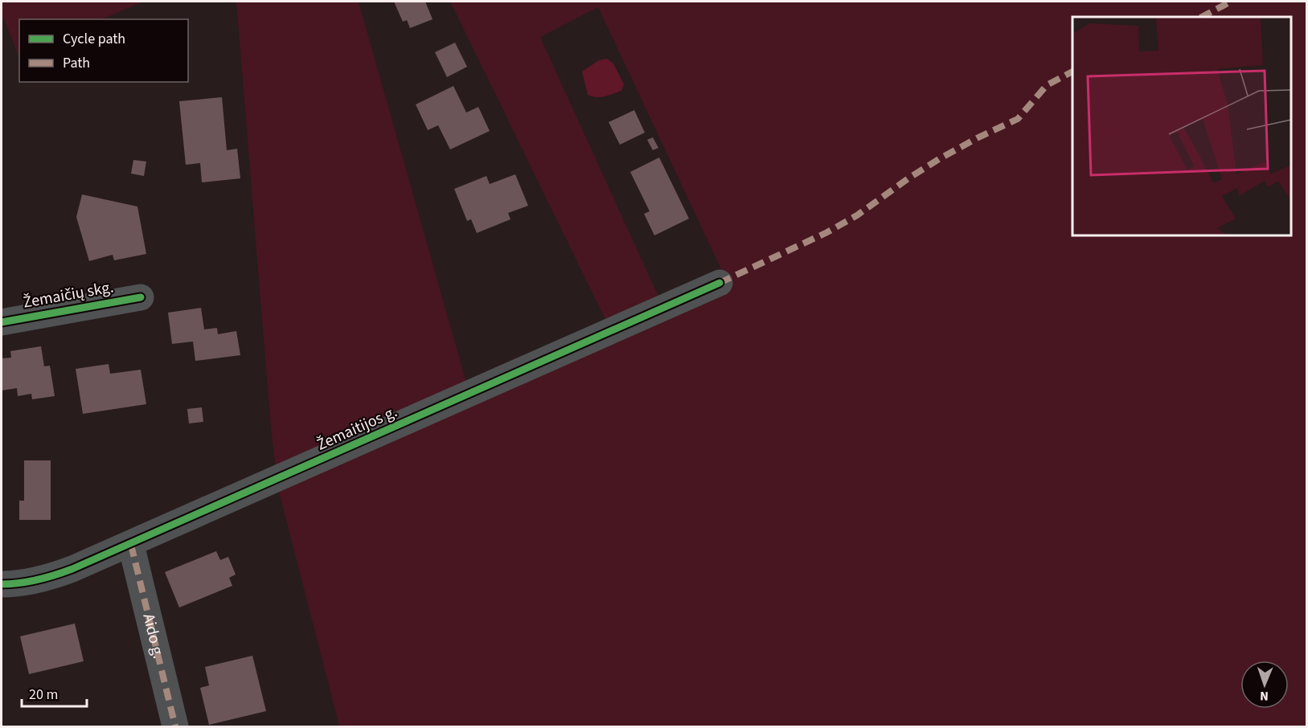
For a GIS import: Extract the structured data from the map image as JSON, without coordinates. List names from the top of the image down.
{
  "streets": {
    "street": ["Žemaičių skg.", "Žemaitijos g.", "Aido g."]
  },
  "crossings": [
    ["Žemaitijos g.", "Aido g."]
  ],
  "legend": ["Cycle path", "Path"],
  "scale_bar": "20 m",
  "north": "bottom"
}
